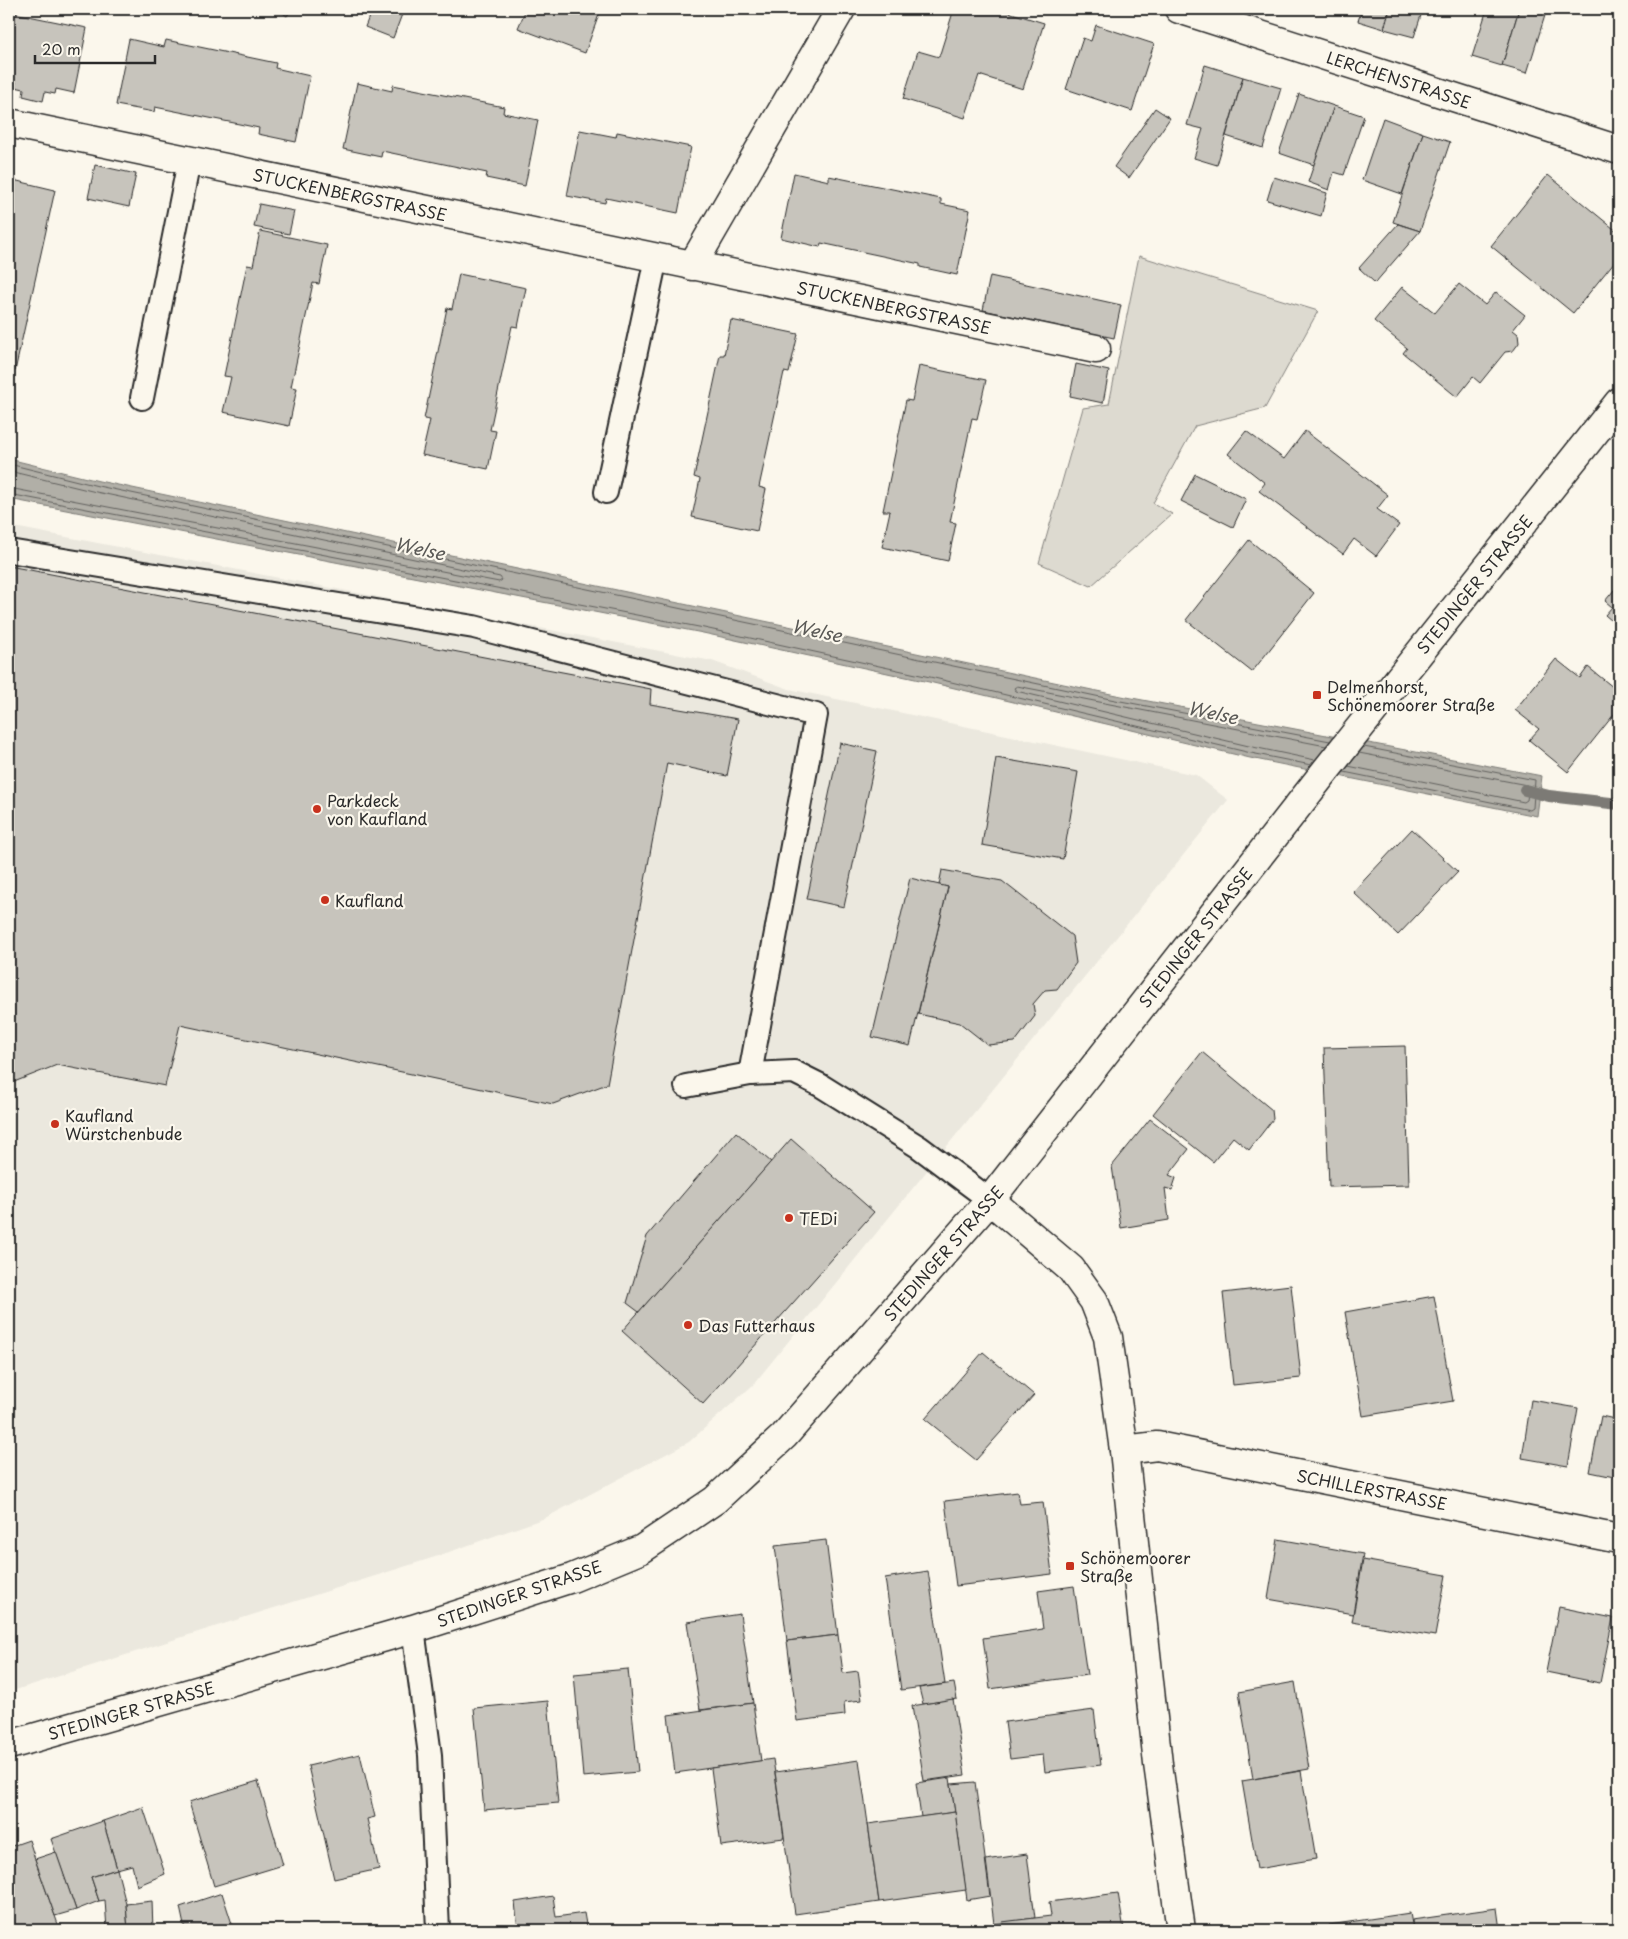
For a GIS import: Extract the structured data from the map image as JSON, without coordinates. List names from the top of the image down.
{
  "streets": {
    "street": [
      "LERCHENSTRASSE",
      "STUCKENBERGSTRASSE",
      "STEDINGER STRASSE",
      "SCHILLERSTRASSE"
    ]
  },
  "water": ["Welse"],
  "places": {
    "transit": ["Delmenhorst, Schönemoorer Straße", "Schönemoorer Straße"],
    "other": [
      "Parkdeck von Kaufland",
      "Kaufland",
      "Kaufland Würstchenbude",
      "TEDi",
      "Das Futterhaus"
    ]
  },
  "scale_bar": "20 m"
}
